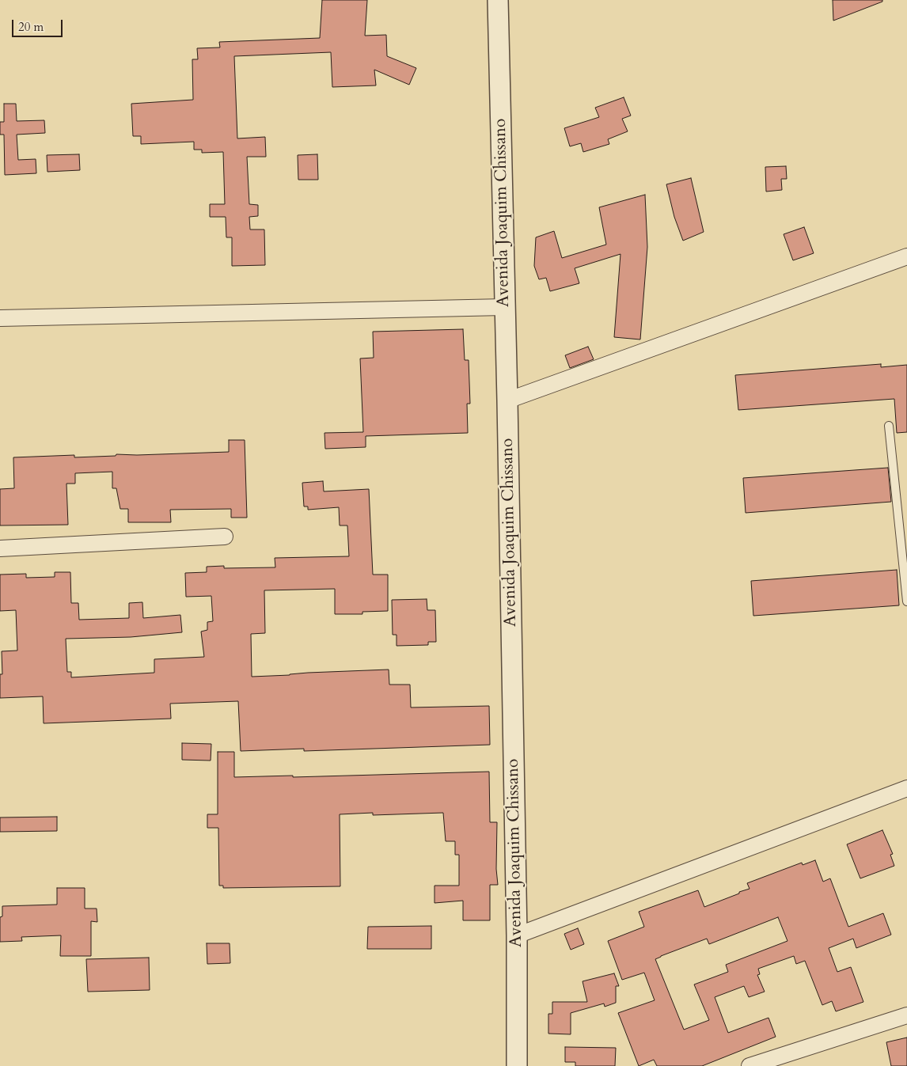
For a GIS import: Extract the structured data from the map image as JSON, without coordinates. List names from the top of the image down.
{
  "streets": {
    "street": ["Avenida Joaquim Chissano"]
  },
  "scale_bar": "20 m"
}
